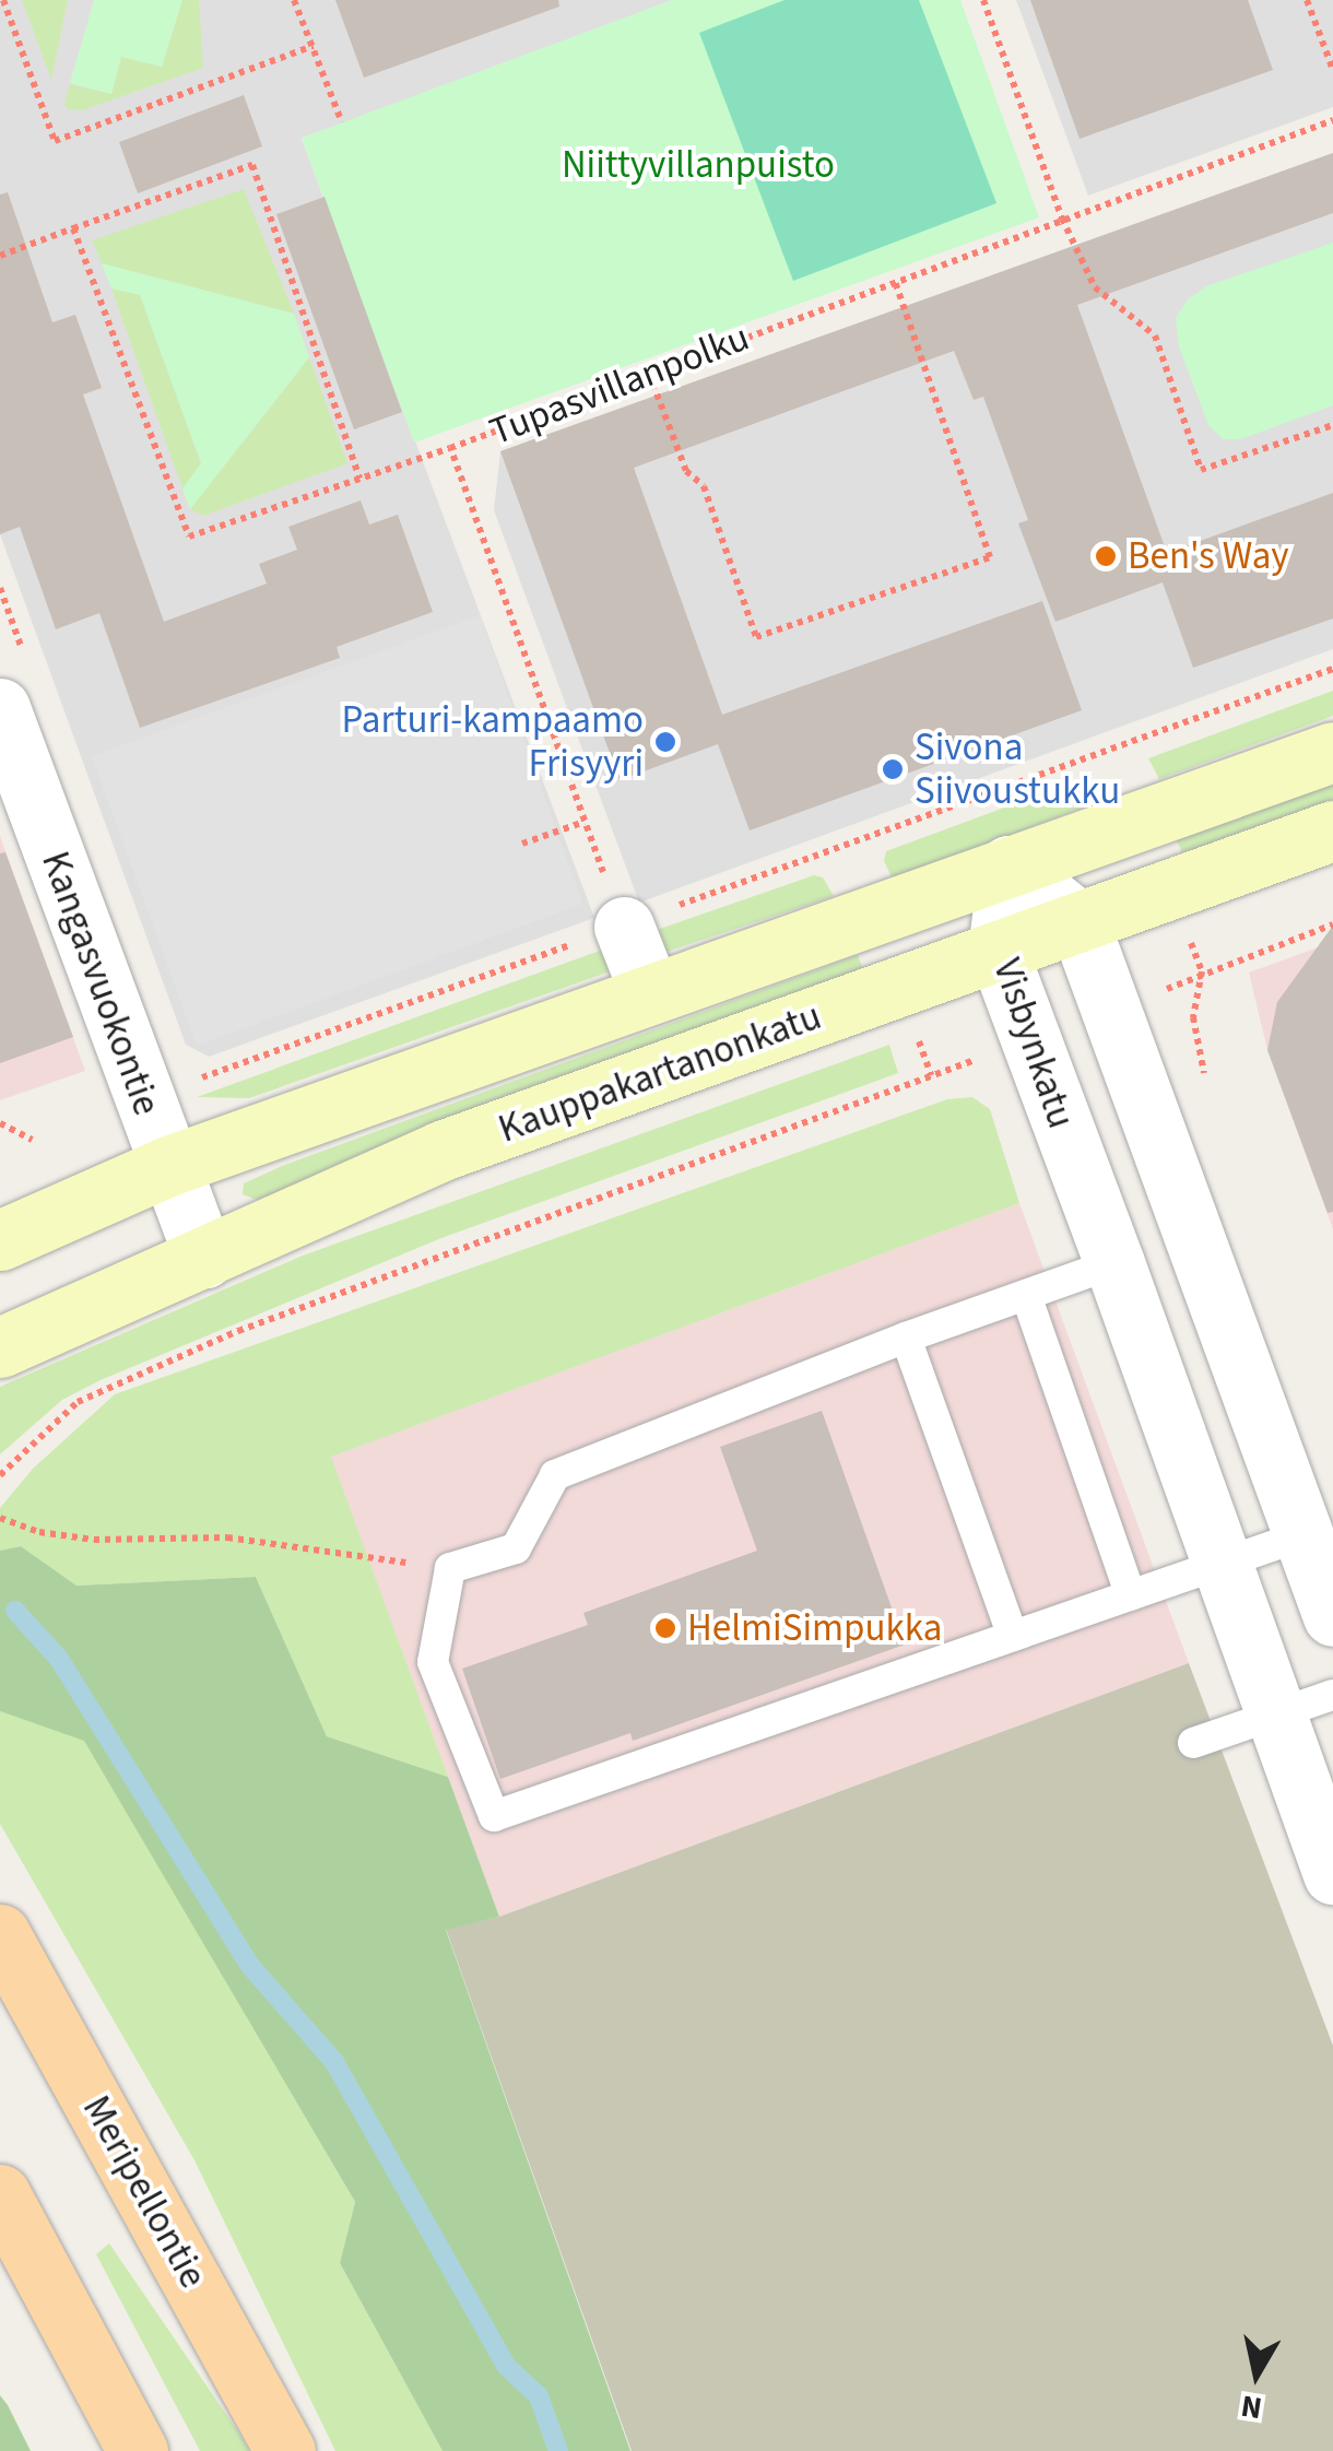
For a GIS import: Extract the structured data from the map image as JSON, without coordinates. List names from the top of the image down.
{
  "streets": {
    "main road": ["Kauppakartanonkatu", "Meripellontie"],
    "street": ["Kangasvuokontie", "Visbynkatu"],
    "path": ["Tupasvillanpolku"]
  },
  "crossings": [
    ["Kangasvuokontie", "Kauppakartanonkatu"],
    ["Visbynkatu", "Kauppakartanonkatu"]
  ],
  "parks": ["Niittyvillanpuisto"],
  "places": [
    "Ben's Way",
    "Parturi-kampaamo Frisyyri",
    "Sivona Siivoustukku",
    "HelmiSimpukka"
  ],
  "north": "bottom"
}
